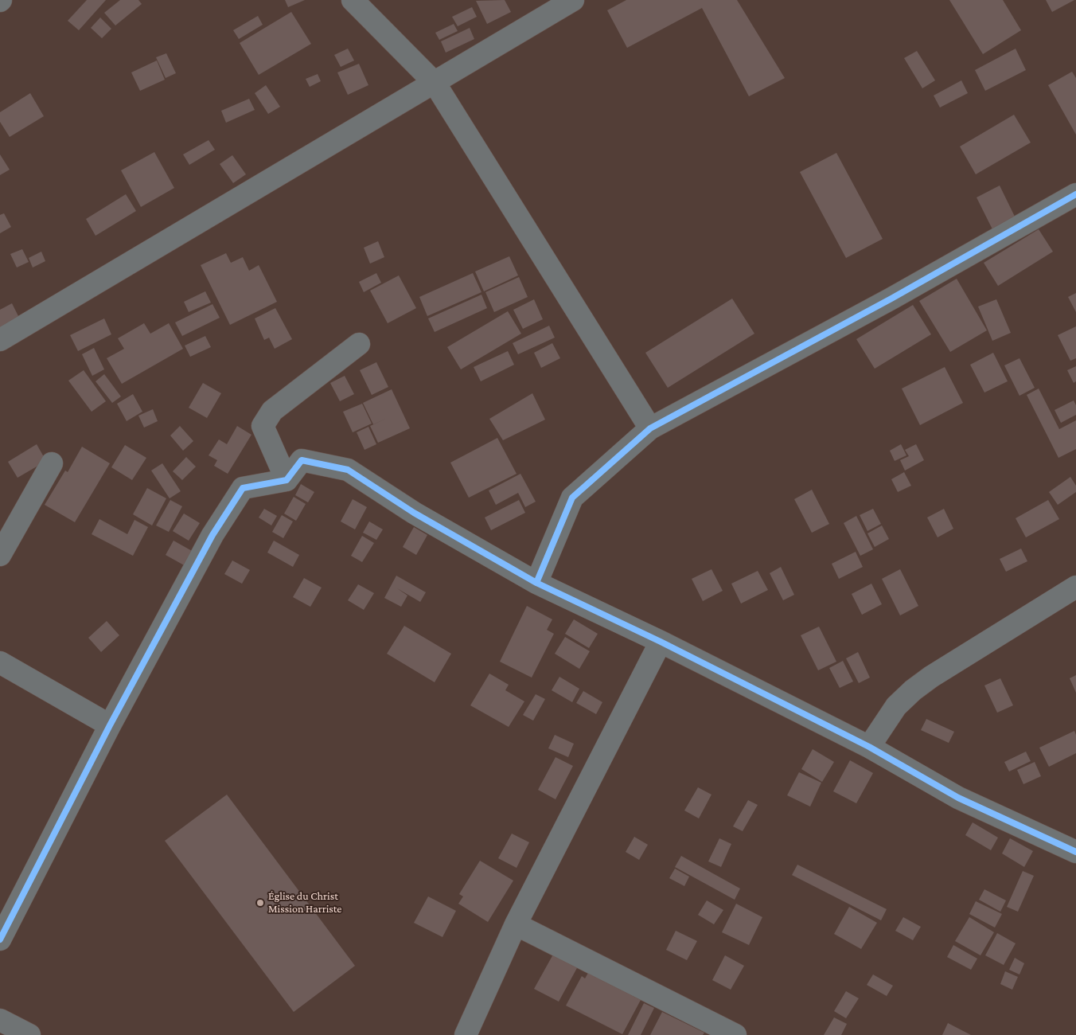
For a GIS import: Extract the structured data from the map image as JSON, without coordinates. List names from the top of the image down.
{
  "places": ["Église du Christ Mission Harriste"]
}
